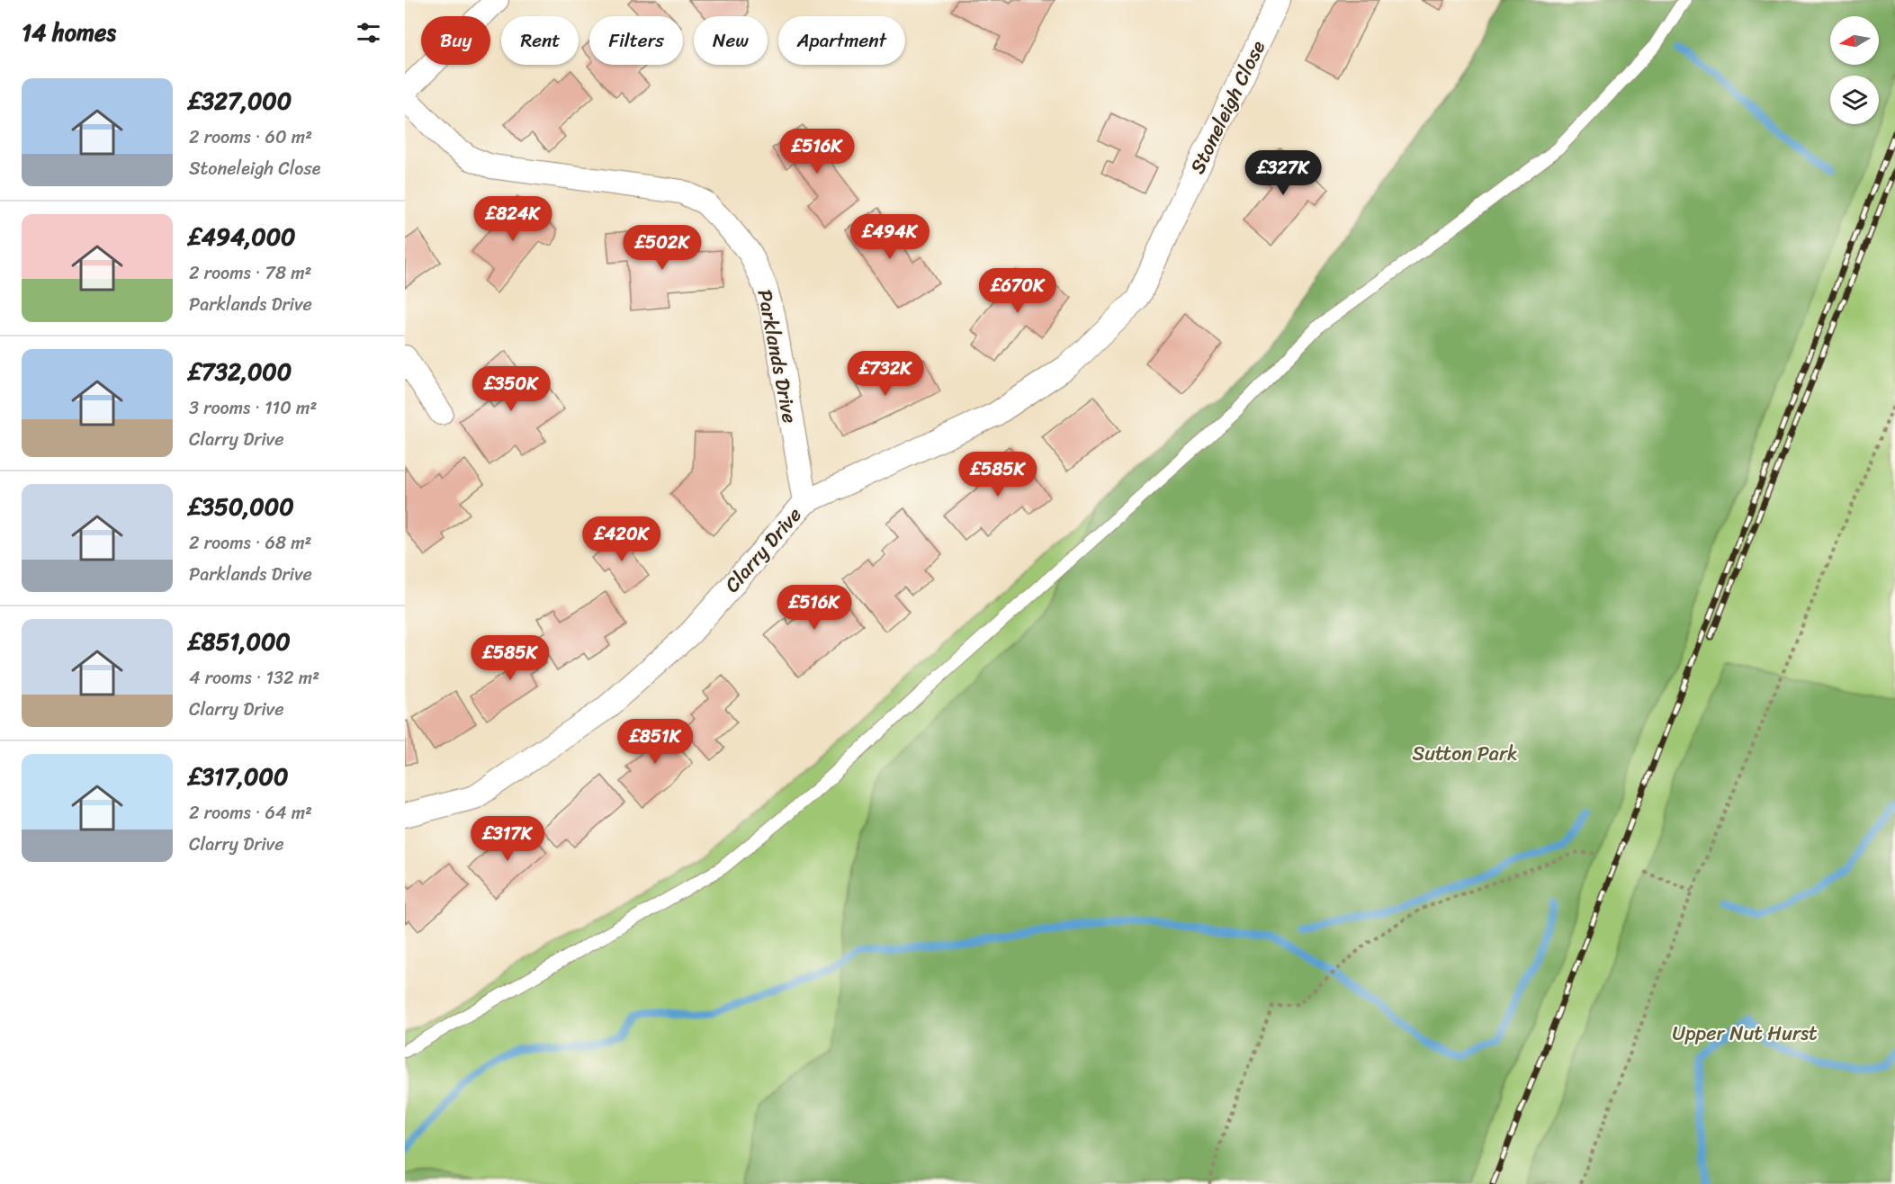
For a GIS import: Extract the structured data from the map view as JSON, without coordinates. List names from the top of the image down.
{
  "streets": {
    "street": ["Stoneleigh Close", "Parklands Drive", "Clarry Drive"]
  },
  "crossings": [
    ["Stoneleigh Close", "Clarry Drive"],
    ["Parklands Drive", "Clarry Drive"]
  ],
  "parks": ["Sutton Park", "Upper Nut Hurst"],
  "north": "left",
  "page": {
    "heading": "14 homes",
    "chip": [
      "Buy",
      "Rent",
      "Filters",
      "New",
      "Apartment"
    ],
    "list": [
      {
        "name": "£327,000",
        "note": "2 rooms · 60 m² · Stoneleigh Close"
      },
      {
        "name": "£494,000",
        "note": "2 rooms · 78 m² · Parklands Drive"
      },
      {
        "name": "£732,000",
        "note": "3 rooms · 110 m² · Clarry Drive"
      },
      {
        "name": "£350,000",
        "note": "2 rooms · 68 m² · Parklands Drive"
      },
      {
        "name": "£851,000",
        "note": "4 rooms · 132 m² · Clarry Drive"
      },
      {
        "name": "£317,000",
        "note": "2 rooms · 64 m² · Clarry Drive"
      }
    ],
    "price": [
      "£516K",
      "£327K",
      "£824K",
      "£494K",
      "£502K",
      "£670K",
      "£732K",
      "£350K",
      "£585K",
      "£420K",
      "£516K",
      "£585K",
      "£851K",
      "£317K"
    ]
  }
}
